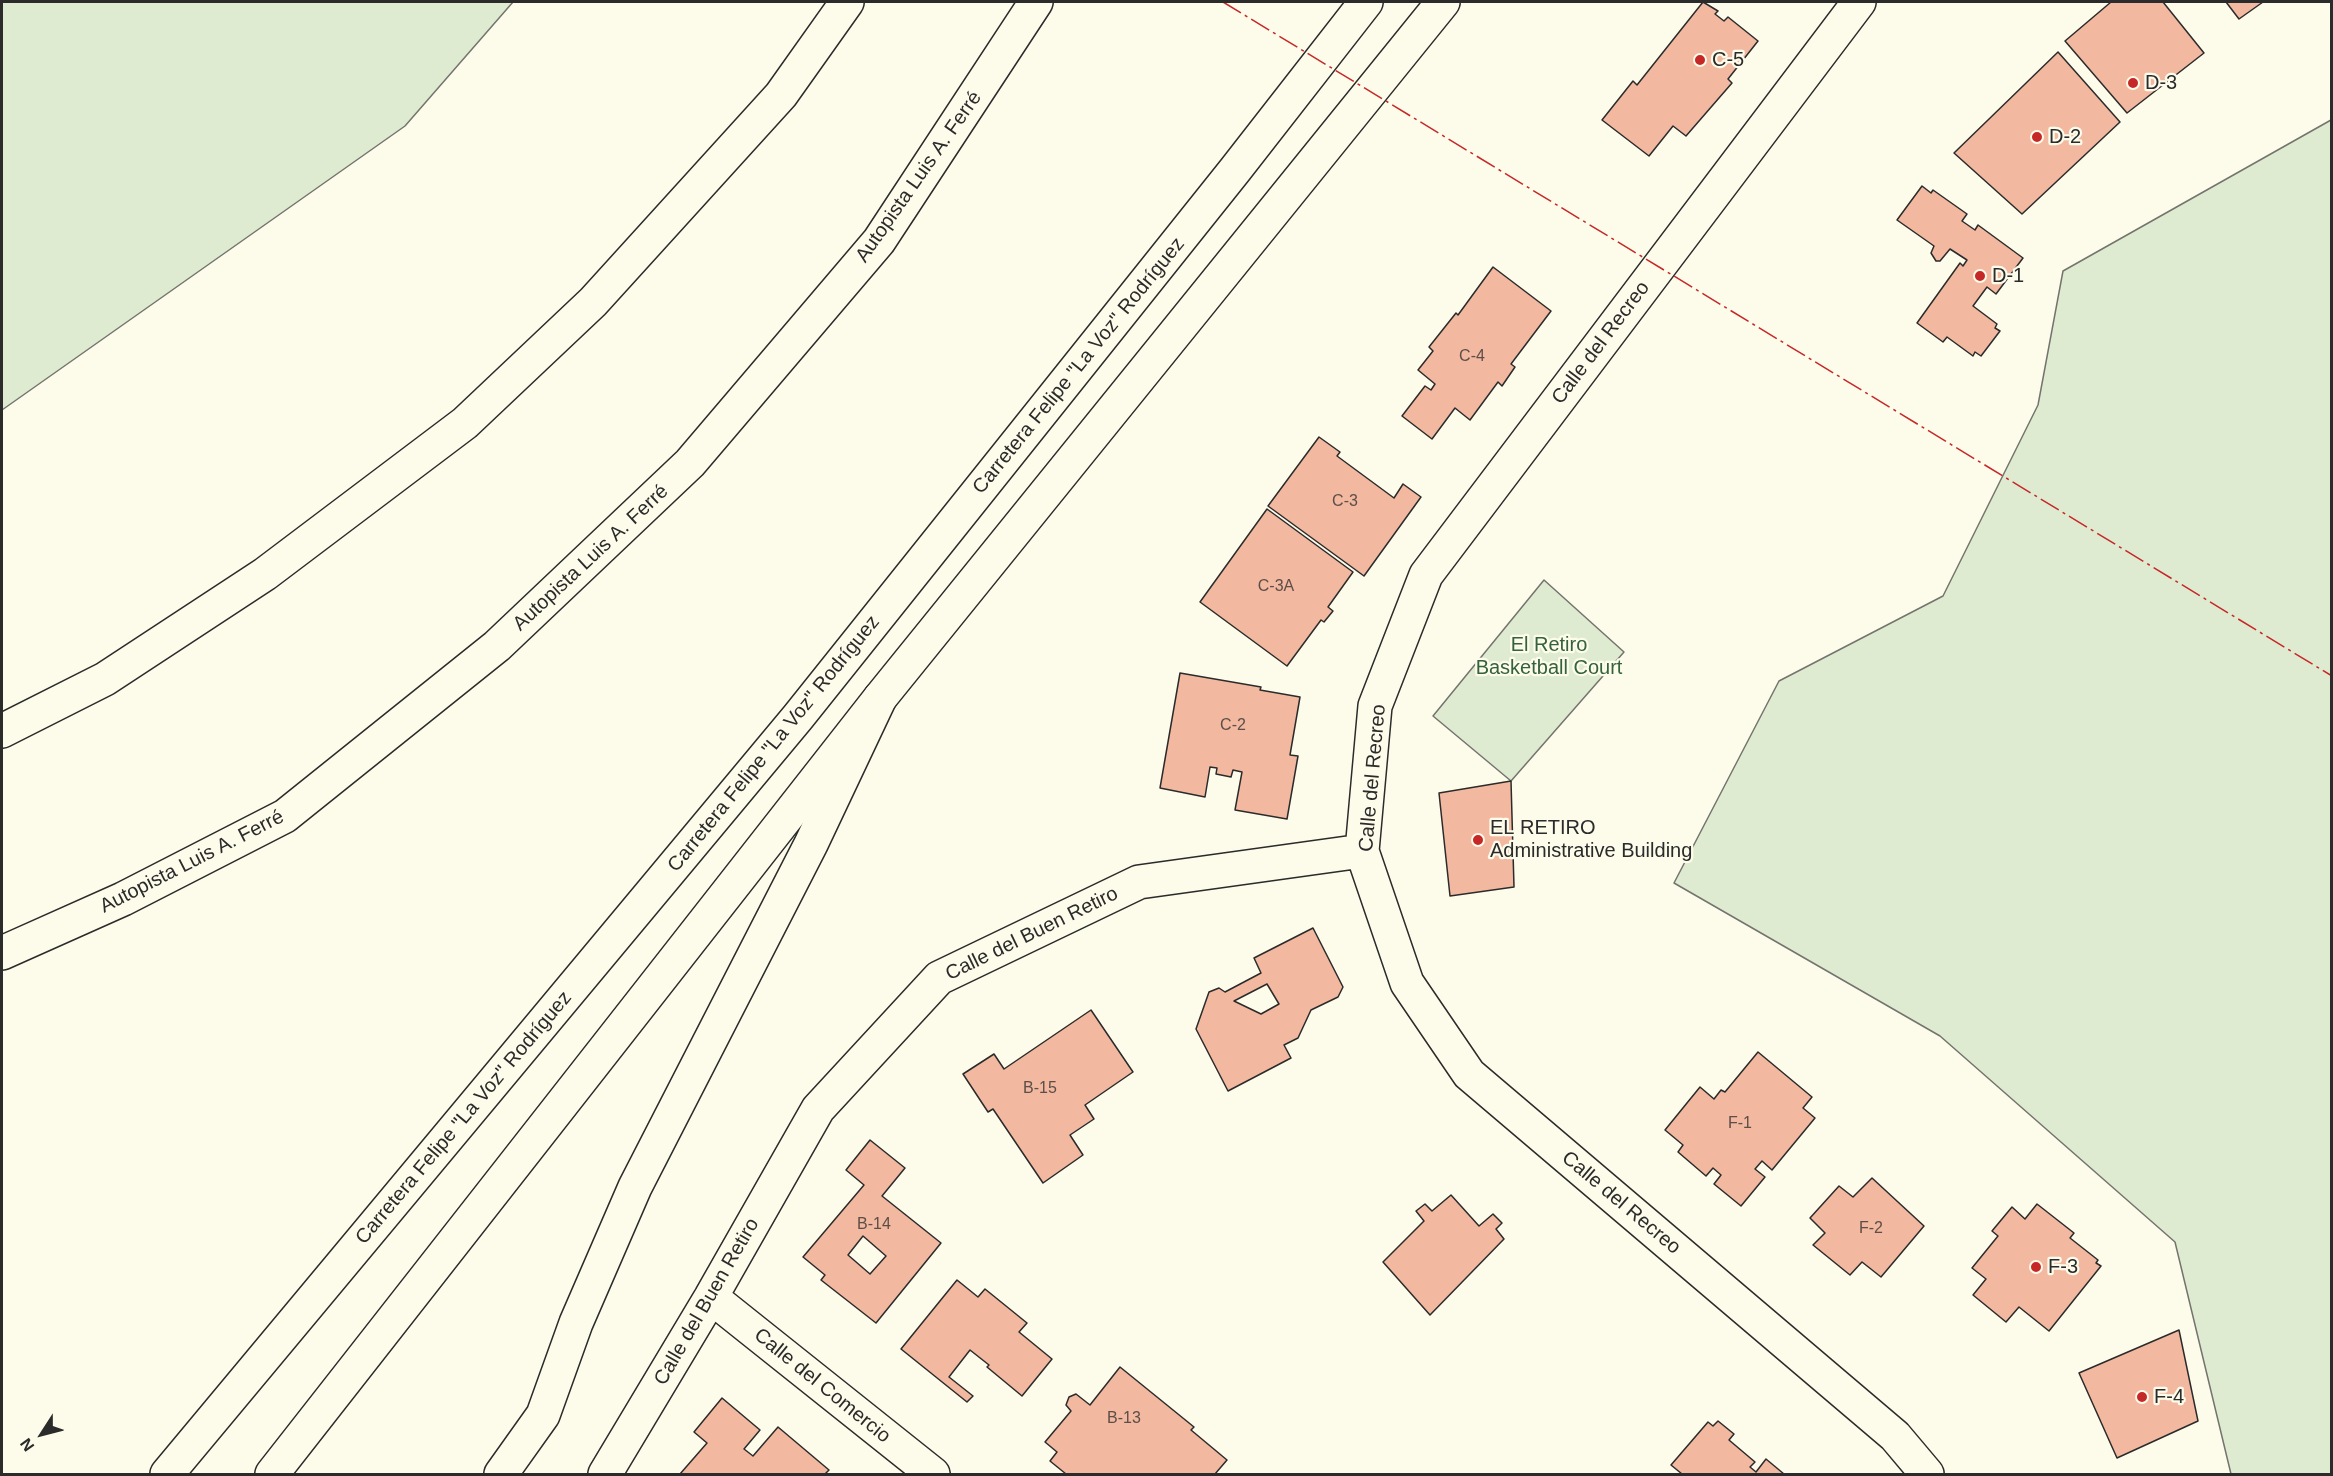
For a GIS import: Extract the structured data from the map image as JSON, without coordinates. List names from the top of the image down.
{
  "streets": {
    "main road": [
      "Autopista Luis A. Ferré",
      "Calle del Recreo",
      "Carretera Felipe \"La Voz\" Rodríguez",
      "Calle del Buen Retiro",
      "Calle del Comercio"
    ]
  },
  "crossings": [
    ["Calle del Recreo", "Calle del Buen Retiro"],
    ["Calle del Buen Retiro", "Calle del Comercio"]
  ],
  "parks": ["El Retiro Basketball Court"],
  "places": [
    "C-5",
    "D-3",
    "D-2",
    "D-1",
    "EL RETIRO Administrative Building",
    "F-3",
    "F-4"
  ],
  "house_numbers": [
    "C-4",
    "C-3",
    "C-3A",
    "C-2",
    "B-15",
    "F-1",
    "B-14",
    "F-2",
    "B-13"
  ],
  "north": "bottom left"
}
